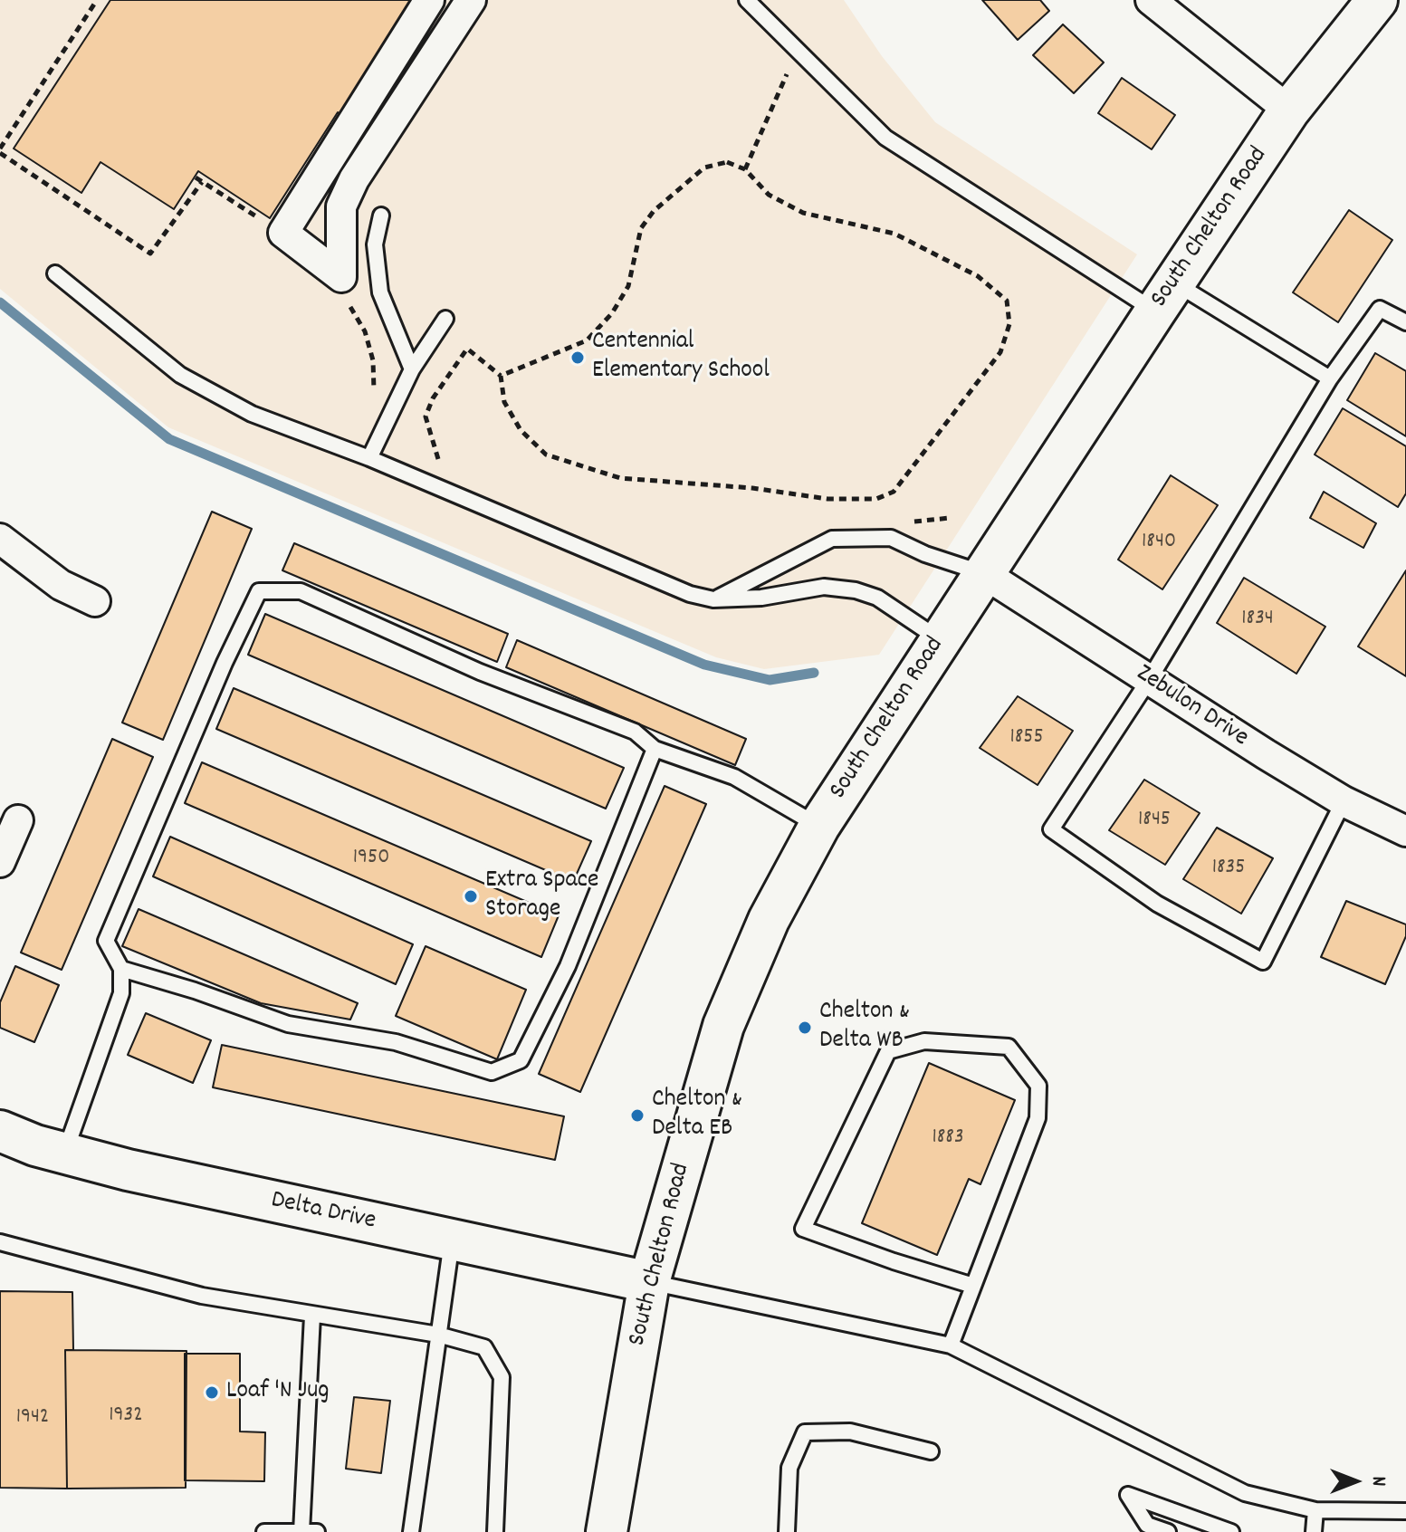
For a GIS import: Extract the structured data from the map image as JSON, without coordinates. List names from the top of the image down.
{
  "streets": {
    "main road": ["South Chelton Road", "Delta Drive"],
    "street": ["Zebulon Drive"]
  },
  "crossings": [
    ["South Chelton Road", "Zebulon Drive"],
    ["South Chelton Road", "Delta Drive"]
  ],
  "places": [
    "Centennial Elementary School",
    "Extra Space Storage",
    "Chelton & Delta WB",
    "Chelton & Delta EB",
    "Loaf 'N Jug"
  ],
  "house_numbers": [
    "1840",
    "1834",
    "1855",
    "1845",
    "1950",
    "1835",
    "1883",
    "1932",
    "1942"
  ],
  "north": "right"
}
